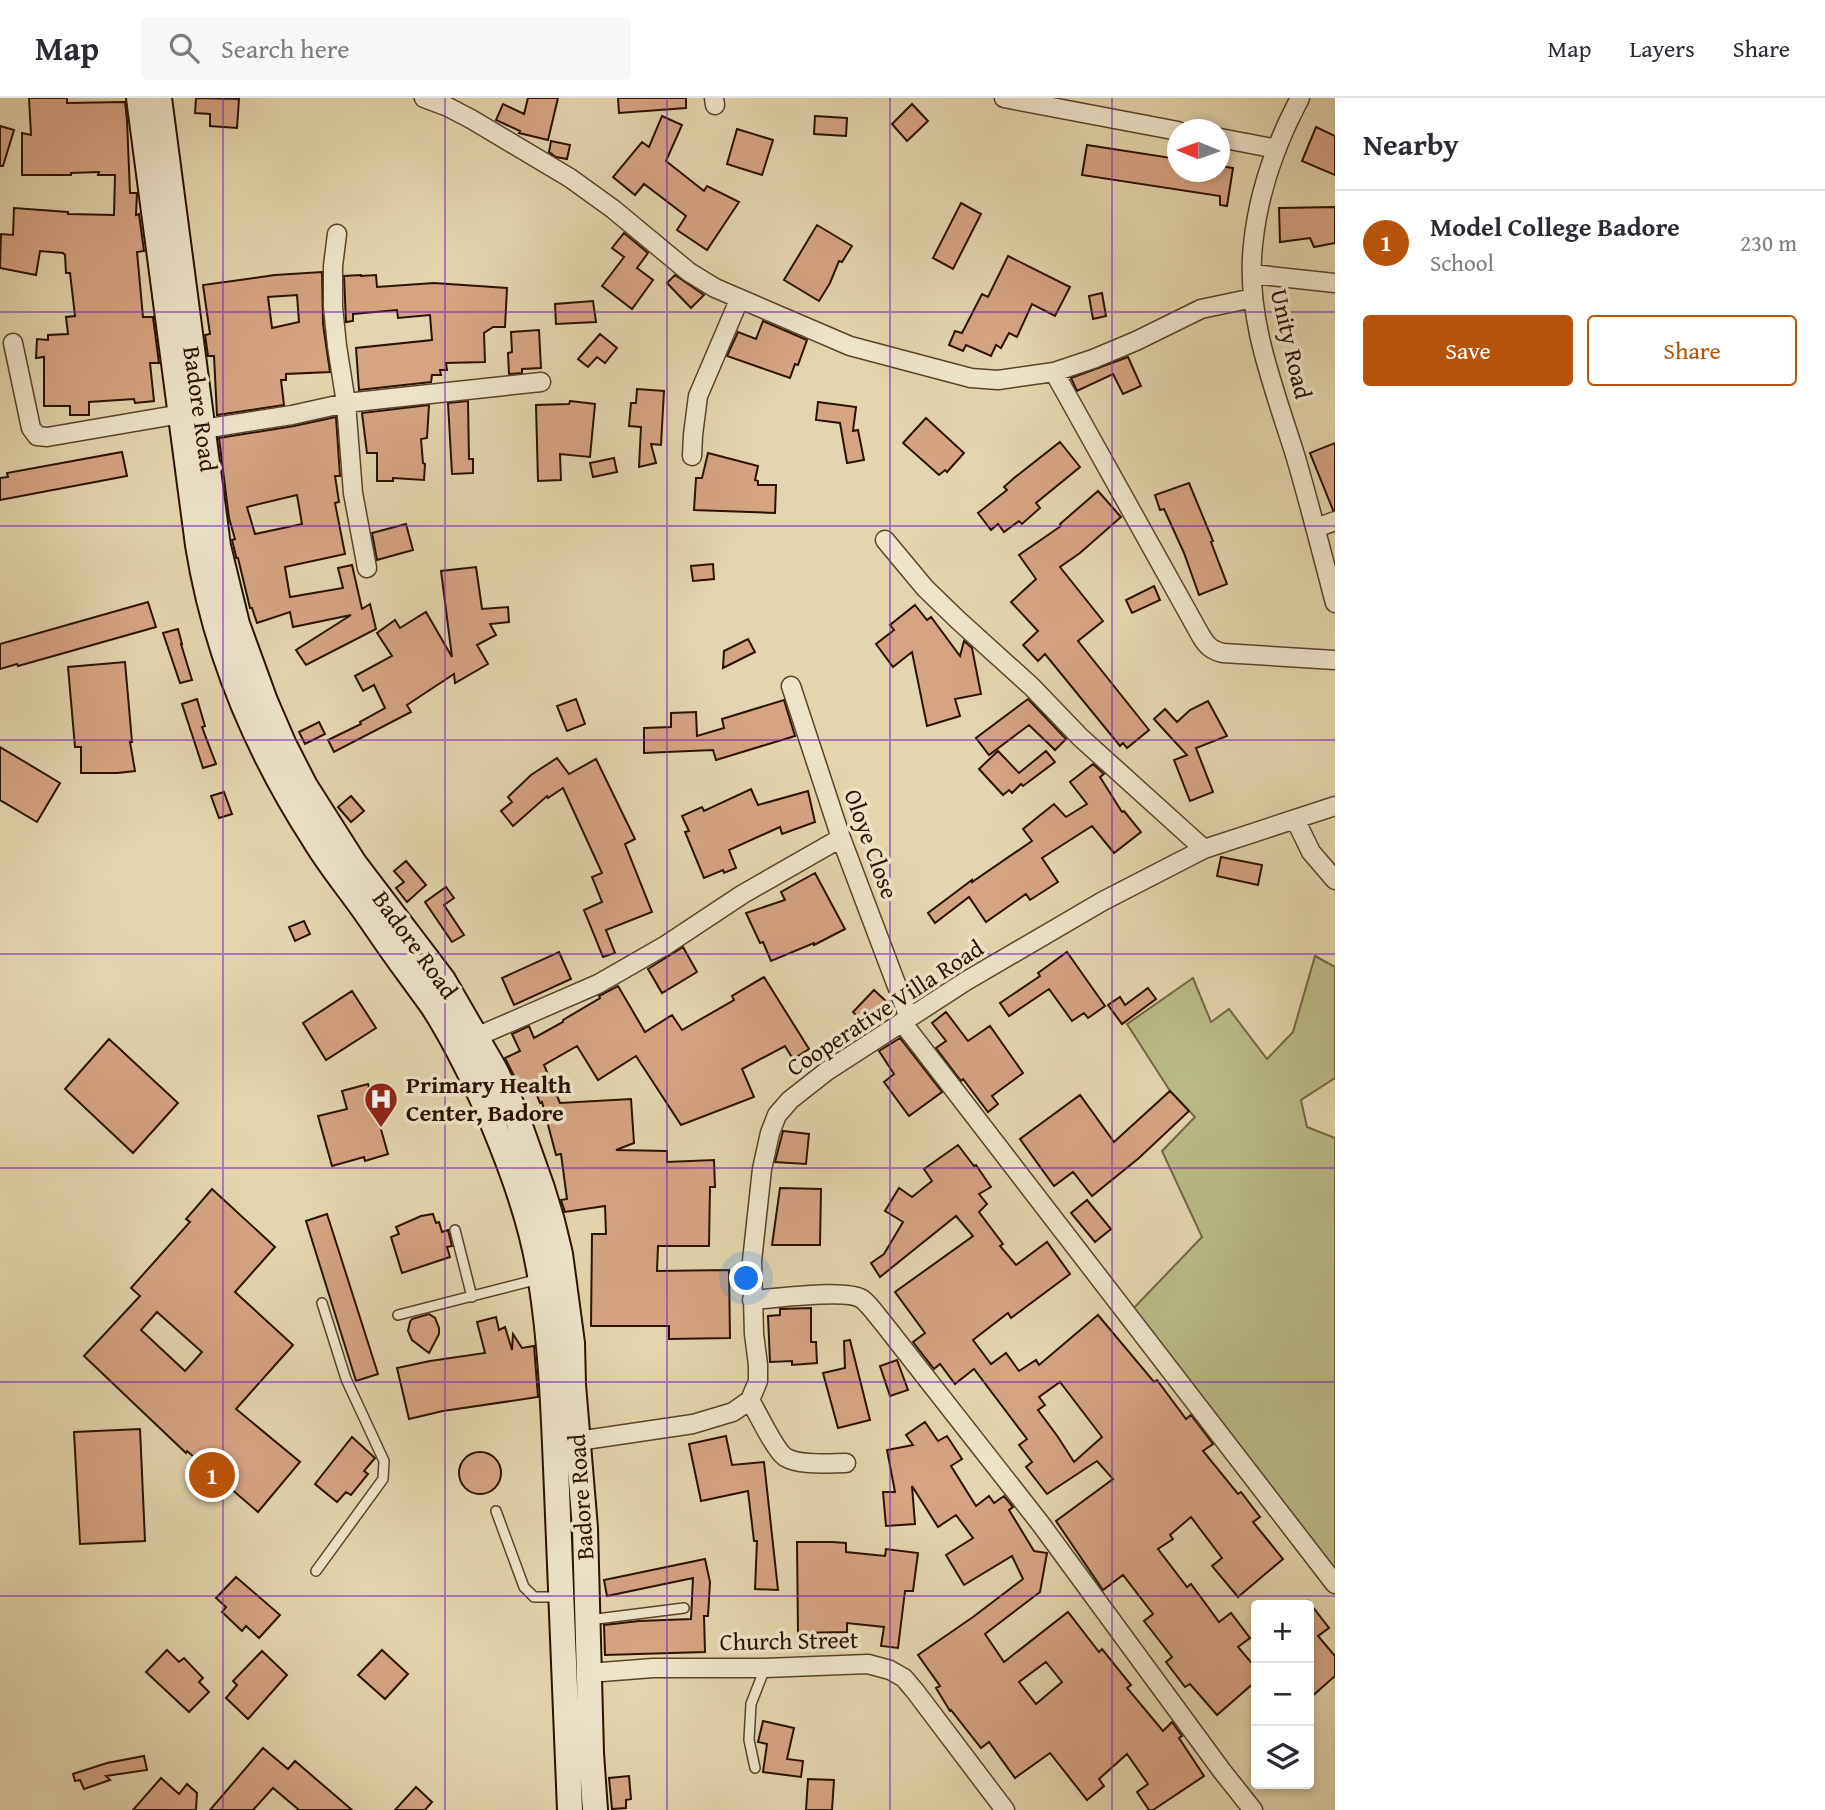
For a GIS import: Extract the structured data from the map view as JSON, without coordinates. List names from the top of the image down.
{
  "streets": {
    "main road": ["Badore Road"],
    "street": [
      "Unity Road",
      "Oloye Close",
      "Cooperative Villa Road",
      "Church Street"
    ]
  },
  "crossings": [
    ["Badore Road", "Church Street"],
    ["Oloye Close", "Cooperative Villa Road"]
  ],
  "places": {
    "hospital": ["Primary Health Center, Badore"]
  },
  "north": "left",
  "page": {
    "header": "Map",
    "search": "Search here",
    "nav": ["Map", "Layers", "Share"],
    "heading": "Nearby",
    "list": [
      {
        "mark": "1",
        "name": "Model College Badore",
        "note": "School",
        "value": "230 m"
      }
    ],
    "buttons": ["Save", "Share"],
    "pins": "1",
    "map_buttons": ["+", "−"]
  }
}
